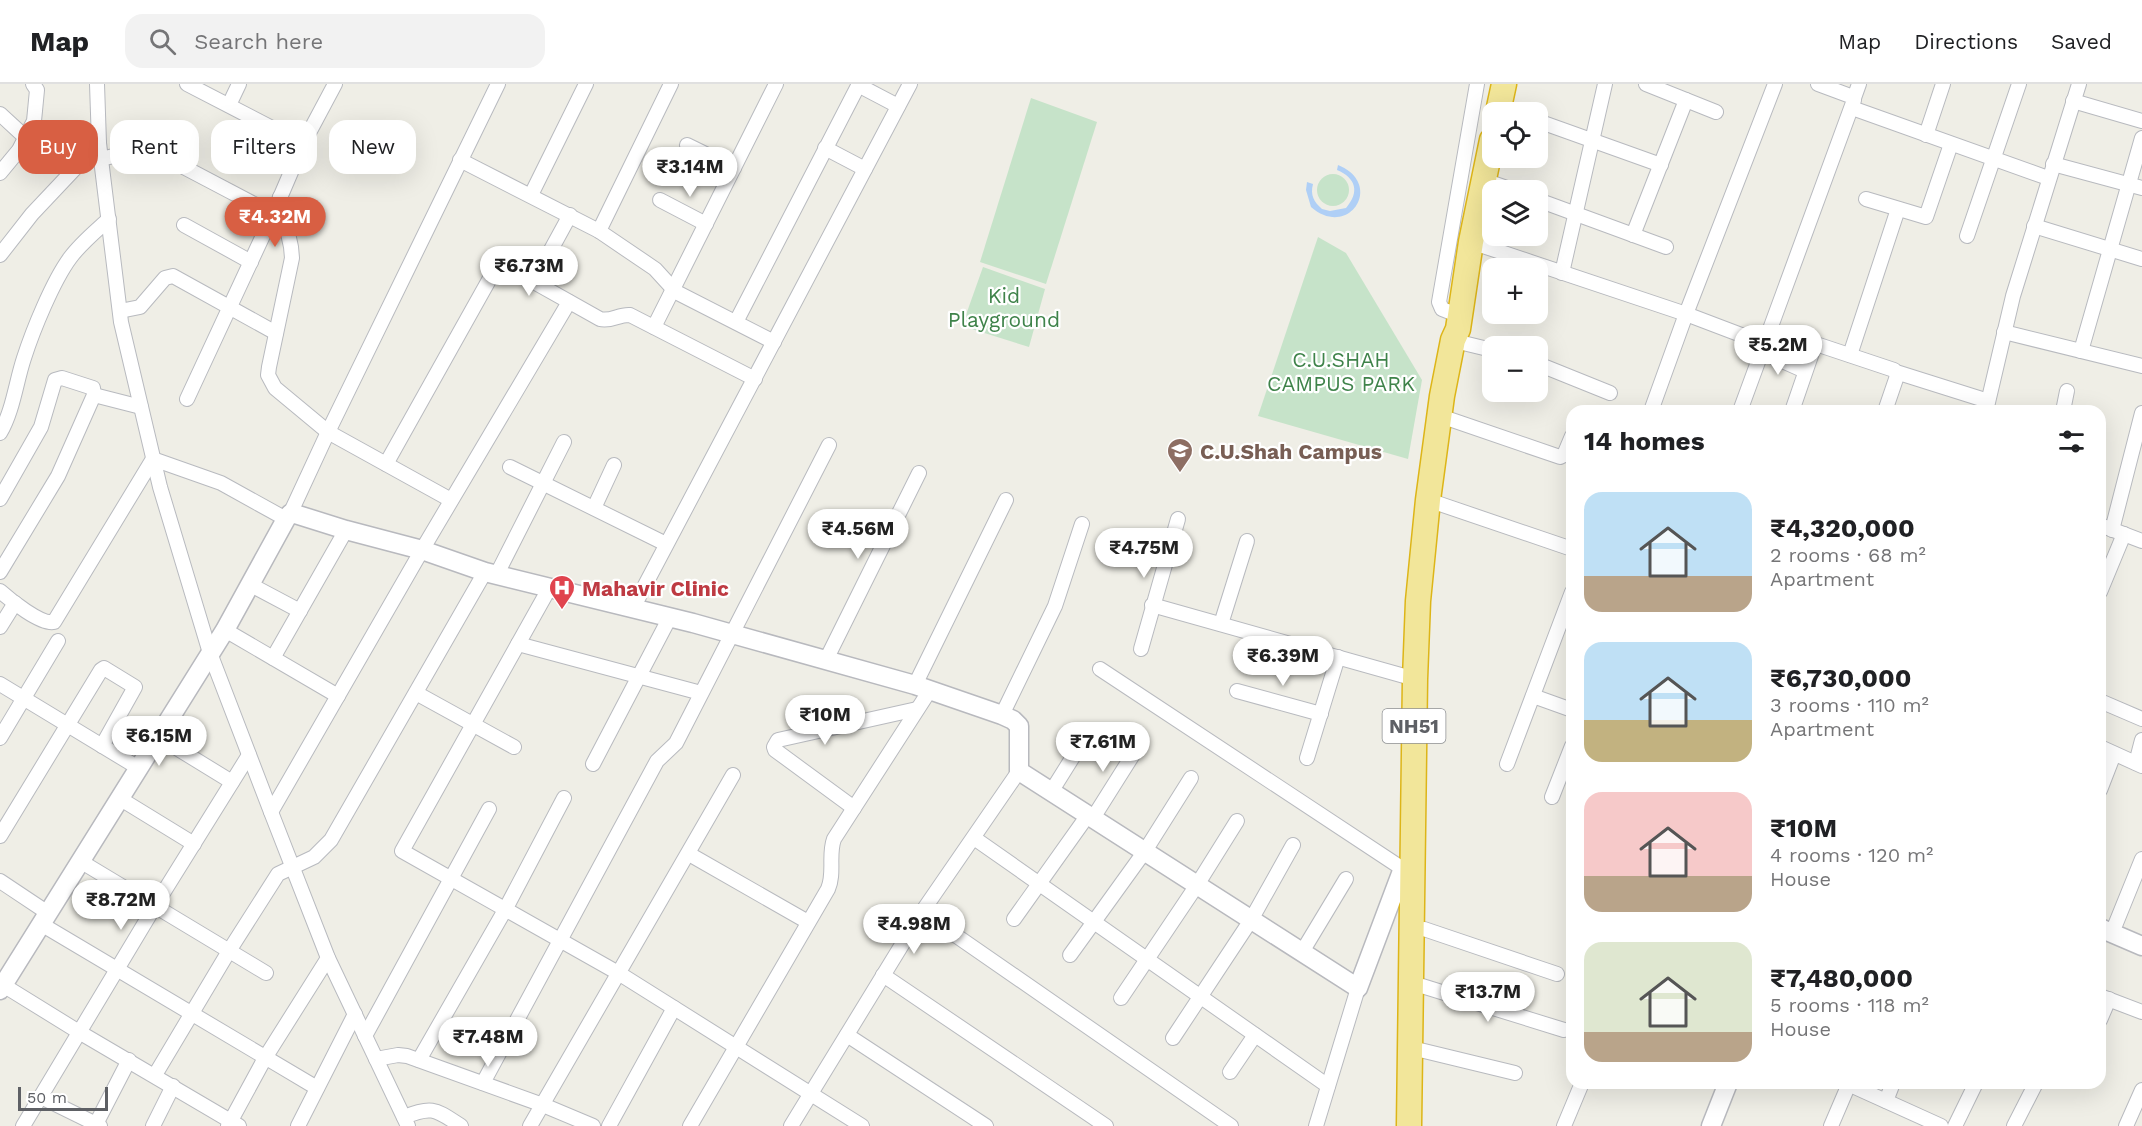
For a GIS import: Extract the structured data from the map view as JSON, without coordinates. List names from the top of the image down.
{
  "streets": {
    "highway": ["NH51"]
  },
  "parks": ["Kid Playground", "C.U.SHAH CAMPUS PARK"],
  "places": {
    "school or university": ["C.U.Shah Campus"],
    "hospital": ["Mahavir Clinic"]
  },
  "scale_bar": "50 m",
  "page": {
    "header": "Map",
    "search": "Search here",
    "nav": ["Map", "Directions", "Saved"],
    "map_buttons": ["+", "−"],
    "chip": [
      "Buy",
      "Rent",
      "Filters",
      "New"
    ],
    "price": [
      "₹3.14M",
      "₹4.32M",
      "₹6.73M",
      "₹5.2M",
      "₹4.56M",
      "₹4.75M",
      "₹6.39M",
      "₹10M",
      "₹6.15M",
      "₹7.61M",
      "₹8.72M",
      "₹4.98M",
      "₹13.7M",
      "₹7.48M"
    ],
    "heading": "14 homes",
    "list": [
      {
        "name": "₹4,320,000",
        "note": "2 rooms · 68 m² · Apartment"
      },
      {
        "name": "₹6,730,000",
        "note": "3 rooms · 110 m² · Apartment"
      },
      {
        "name": "₹10M",
        "note": "4 rooms · 120 m² · House"
      },
      {
        "name": "₹7,480,000",
        "note": "5 rooms · 118 m² · House"
      }
    ],
    "scale": "50 m"
  }
}
